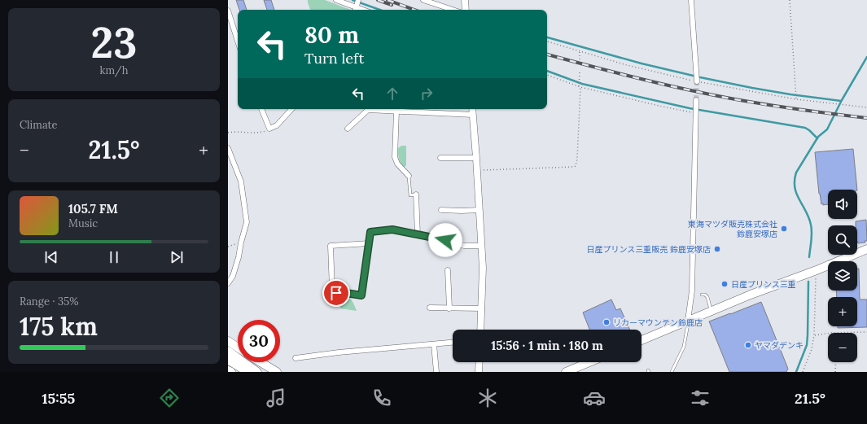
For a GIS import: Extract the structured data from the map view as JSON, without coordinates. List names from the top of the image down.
{
  "places": [
    "東海マツダ販売株式会社 鈴鹿安塚店",
    "日産プリンス三重販売 鈴鹿安塚店",
    "日産プリンス三重",
    "リカーマウンテン鈴鹿店",
    "ヤマダデンキ"
  ],
  "page": {
    "tile": [
      ["23", "km/h"],
      "Climate",
      ["Range · 35%", "175 km"]
    ],
    "turn": ["80 m", "Turn left"],
    "heat": ["−", "21.5°", "+"],
    "map_buttons": ["+", "−"],
    "song": ["105.7 FM", "Music"],
    "limit": "30",
    "trip": "15:56 · 1 min · 180 m",
    "tabs": ["15:55", "21.5°"]
  }
}
